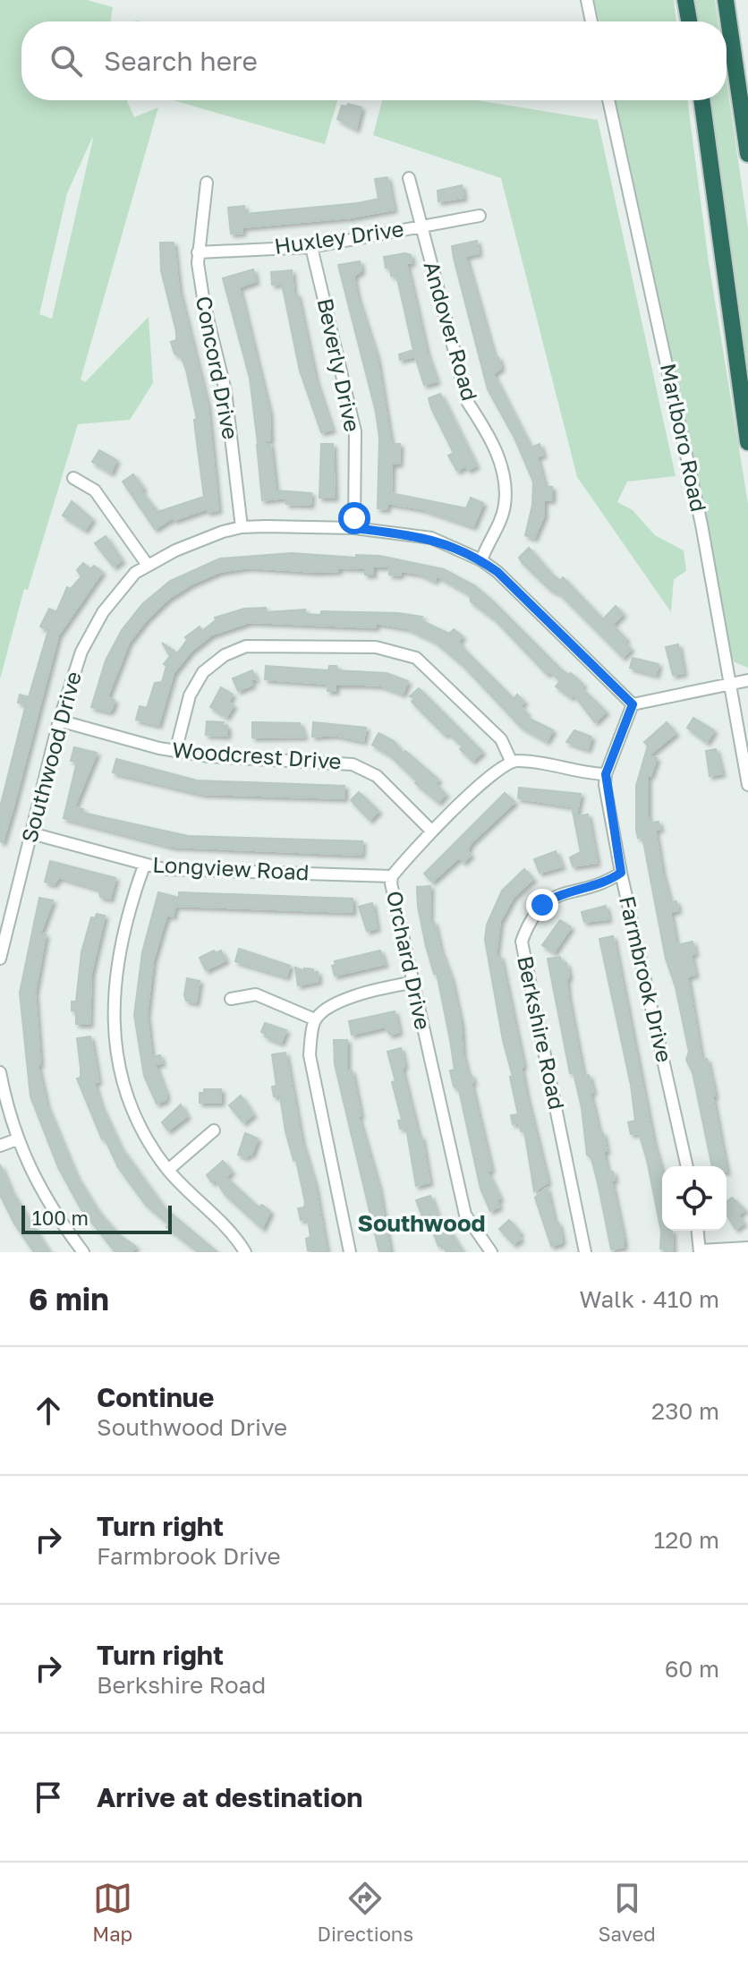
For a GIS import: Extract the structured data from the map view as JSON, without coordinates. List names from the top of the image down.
{
  "streets": {
    "street": [
      "Huxley Drive",
      "Andover Road",
      "Beverly Drive",
      "Concord Drive",
      "Marlboro Road",
      "Woodcrest Drive",
      "Southwood Drive",
      "Longview Road",
      "Orchard Drive",
      "Farmbrook Drive",
      "Berkshire Road"
    ]
  },
  "crossings": [
    ["Huxley Drive", "Andover Road"],
    ["Huxley Drive", "Beverly Drive"],
    ["Huxley Drive", "Concord Drive"],
    ["Andover Road", "Southwood Drive"],
    ["Beverly Drive", "Southwood Drive"],
    ["Concord Drive", "Southwood Drive"],
    ["Woodcrest Drive", "Southwood Drive"],
    ["Woodcrest Drive", "Orchard Drive"],
    ["Southwood Drive", "Longview Road"],
    ["Southwood Drive", "Farmbrook Drive"],
    ["Longview Road", "Orchard Drive"],
    ["Farmbrook Drive", "Berkshire Road"]
  ],
  "districts": ["Southwood"],
  "scale_bar": "100 m",
  "page": {
    "search": "Search here",
    "scale": "100 m",
    "heading": ["6 min", "Walk · 410 m"],
    "list": [
      ["Continue", "Southwood Drive", "230 m"],
      ["Turn right", "Farmbrook Drive", "120 m"],
      ["Turn right", "Berkshire Road", "60 m"],
      "Arrive at destination"
    ],
    "nav": ["Map", "Directions", "Saved"]
  }
}
